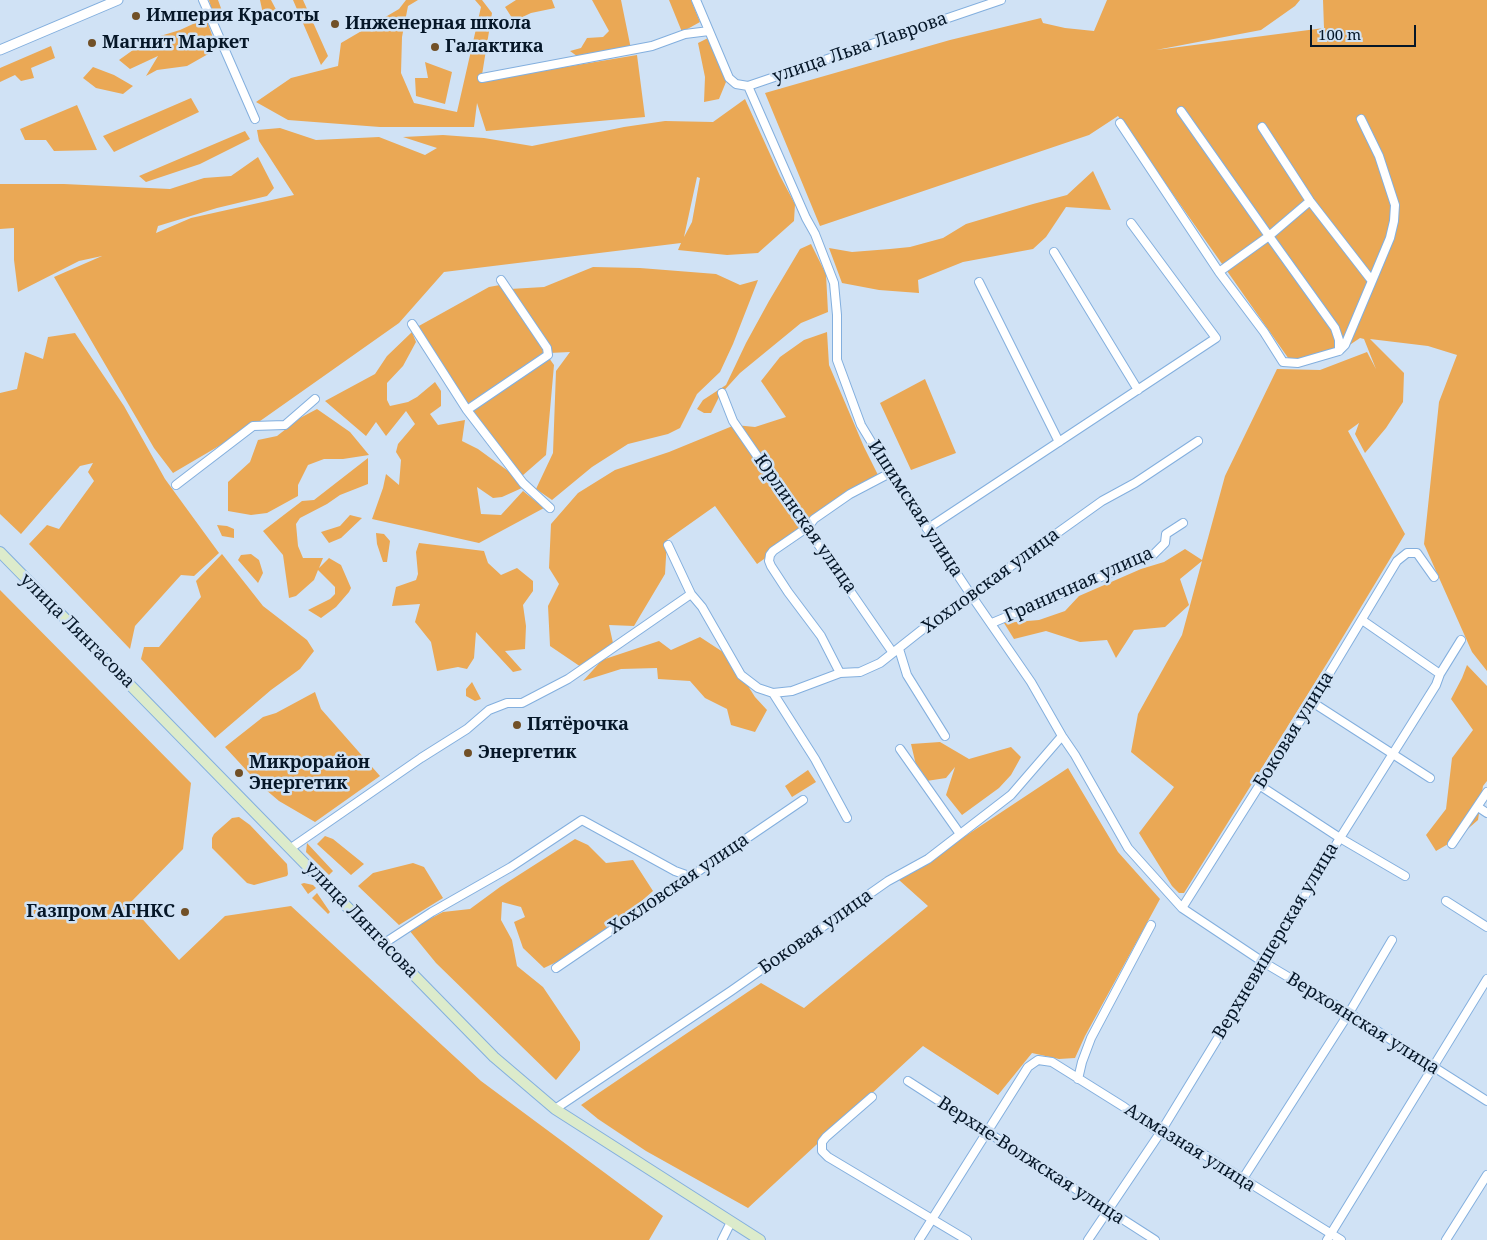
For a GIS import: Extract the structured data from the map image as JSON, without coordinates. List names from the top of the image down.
{
  "streets": {
    "main road": ["улица Лянгасова"],
    "street": [
      "улица Льва Лаврова",
      "Ишимская улица",
      "Юрлинская улица",
      "Хохловская улица",
      "Граничная улица",
      "Боковая улица",
      "Верхневишерская улица",
      "Верхоянская улица",
      "Алмазная улица",
      "Верхне-Волжская улица"
    ]
  },
  "crossings": [
    ["улица Льва Лаврова", "Ишимская улица"],
    ["Ишимская улица", "Хохловская улица"],
    ["Ишимская улица", "Граничная улица"],
    ["Ишимская улица", "Боковая улица"],
    ["Ишимская улица", "Верхоянская улица"],
    ["Юрлинская улица", "Хохловская улица"],
    ["улица Лянгасова", "Боковая улица"],
    ["Боковая улица", "Верхоянская улица"],
    ["Верхневишерская улица", "Верхоянская улица"],
    ["Верхневишерская улица", "Алмазная улица"],
    ["Верхневишерская улица", "Верхне-Волжская улица"],
    ["Алмазная улица", "Верхне-Волжская улица"]
  ],
  "places": [
    "Империя Красоты",
    "Инженерная школа",
    "Магнит Маркет",
    "Галактика",
    "Пятёрочка",
    "Энергетик",
    "Микрорайон Энергетик",
    "Газпром АГНКС"
  ],
  "scale_bar": "100 m"
}
